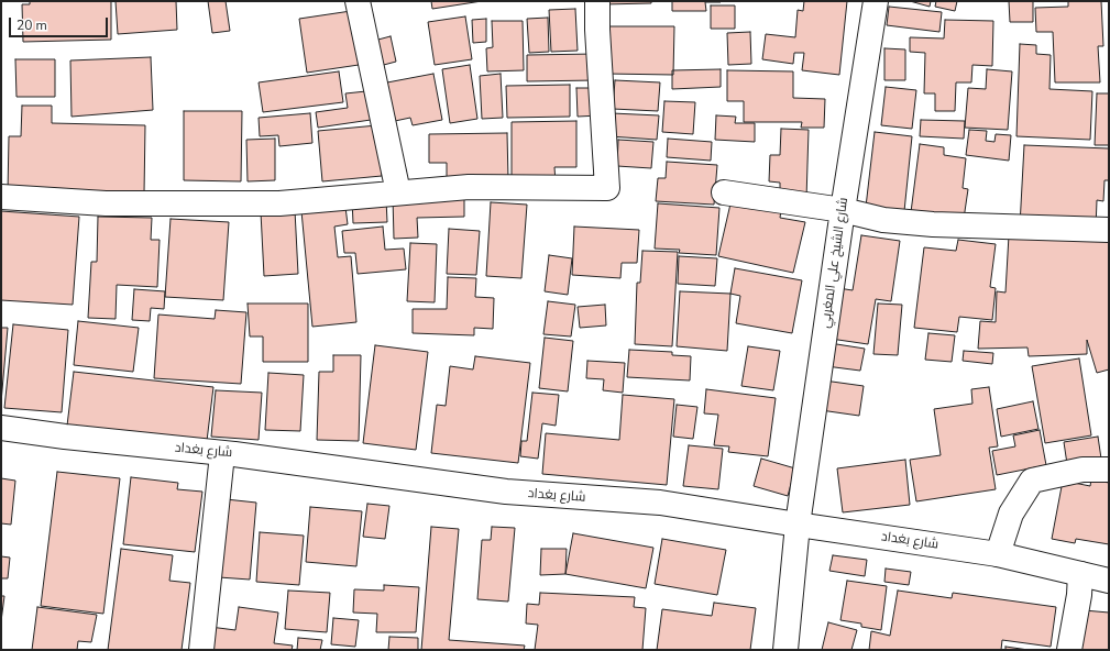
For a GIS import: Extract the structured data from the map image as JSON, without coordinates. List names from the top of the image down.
{
  "streets": {
    "street": ["شارع الشيخ علي المغربي", "شارع بغداد"]
  },
  "crossings": [
    ["شارع الشيخ علي المغربي", "شارع بغداد"]
  ],
  "scale_bar": "20 m"
}
